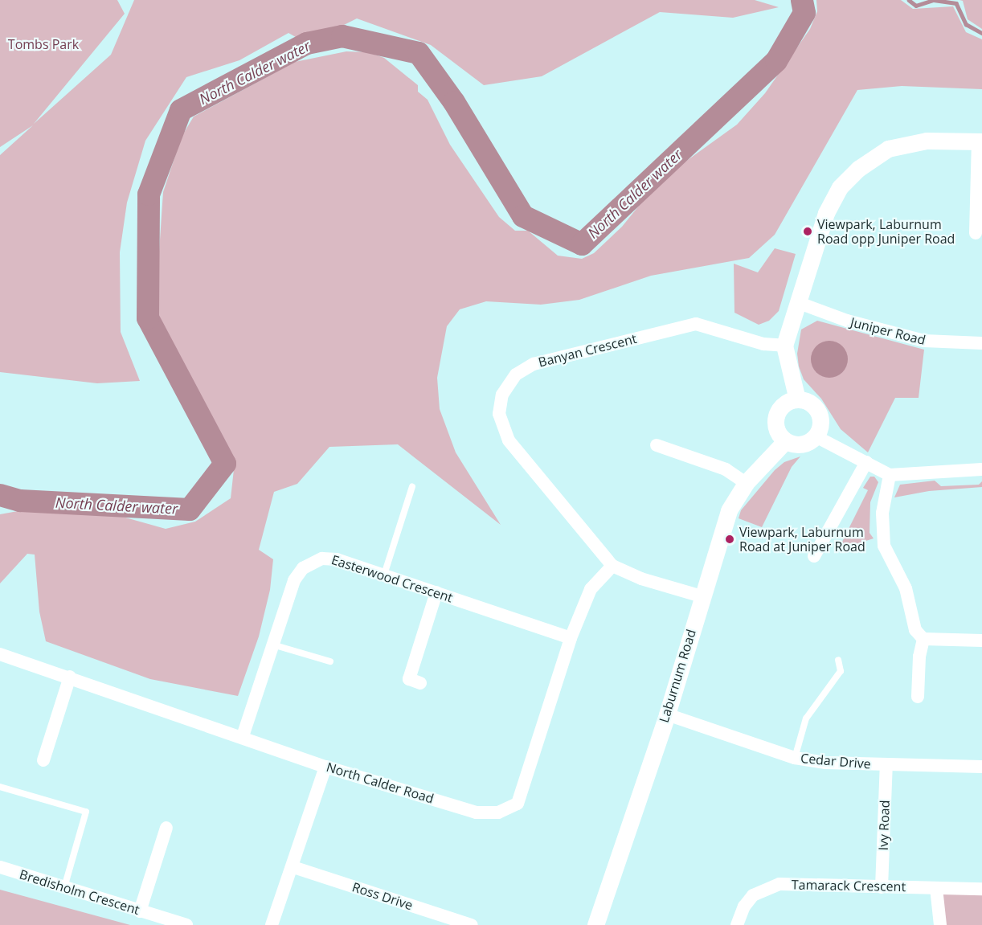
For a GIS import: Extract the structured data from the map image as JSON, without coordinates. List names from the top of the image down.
{
  "streets": {
    "street": [
      "Juniper Road",
      "Banyan Crescent",
      "Easterwood Crescent",
      "Laburnum Road",
      "Cedar Drive",
      "North Calder Road",
      "Ivy Road",
      "Tamarack Crescent",
      "Bredisholm Crescent",
      "Ross Drive"
    ]
  },
  "crossings": [
    ["Banyan Crescent", "Laburnum Road"],
    ["Banyan Crescent", "North Calder Road"],
    ["Easterwood Crescent", "North Calder Road"],
    ["Laburnum Road", "Cedar Drive"],
    ["Cedar Drive", "Ivy Road"],
    ["Ivy Road", "Tamarack Crescent"]
  ],
  "water": ["North Calder water"],
  "parks": ["Tombs Park"],
  "places": ["Viewpark, Laburnum Road opp Juniper Road", "Viewpark, Laburnum Road at Juniper Road"]
}
